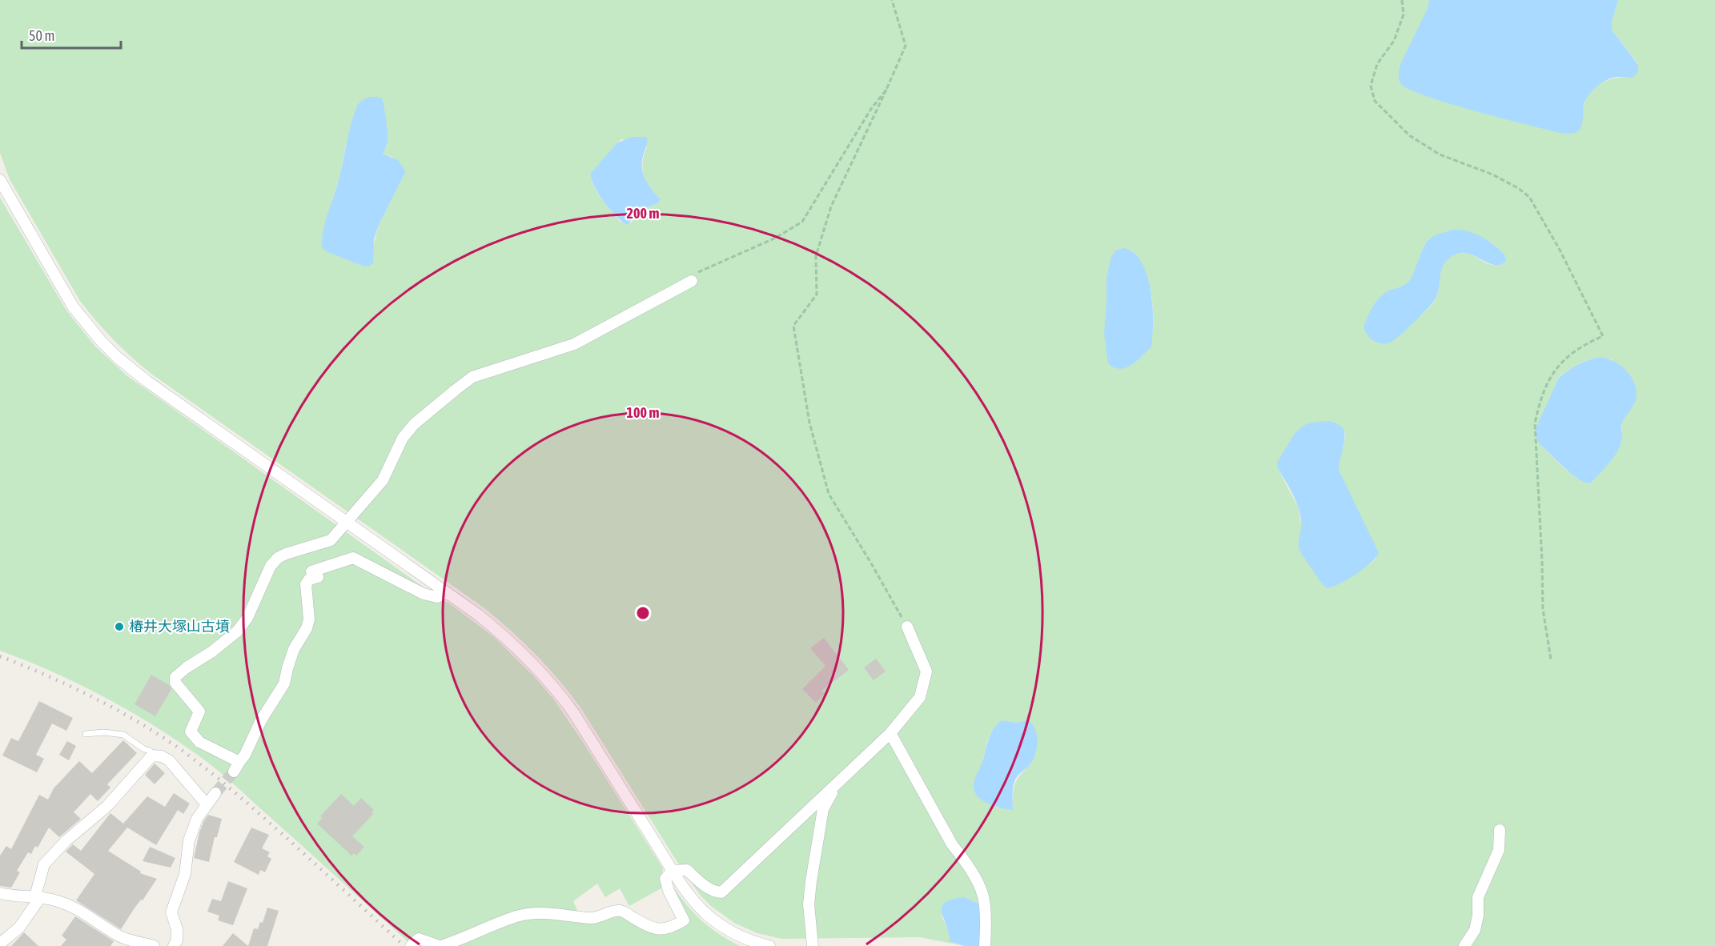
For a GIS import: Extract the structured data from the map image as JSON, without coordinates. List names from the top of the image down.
{
  "places": ["椿井大塚山古墳"],
  "scale_bar": "50 m",
  "rings": ["200 m", "100 m"]
}
